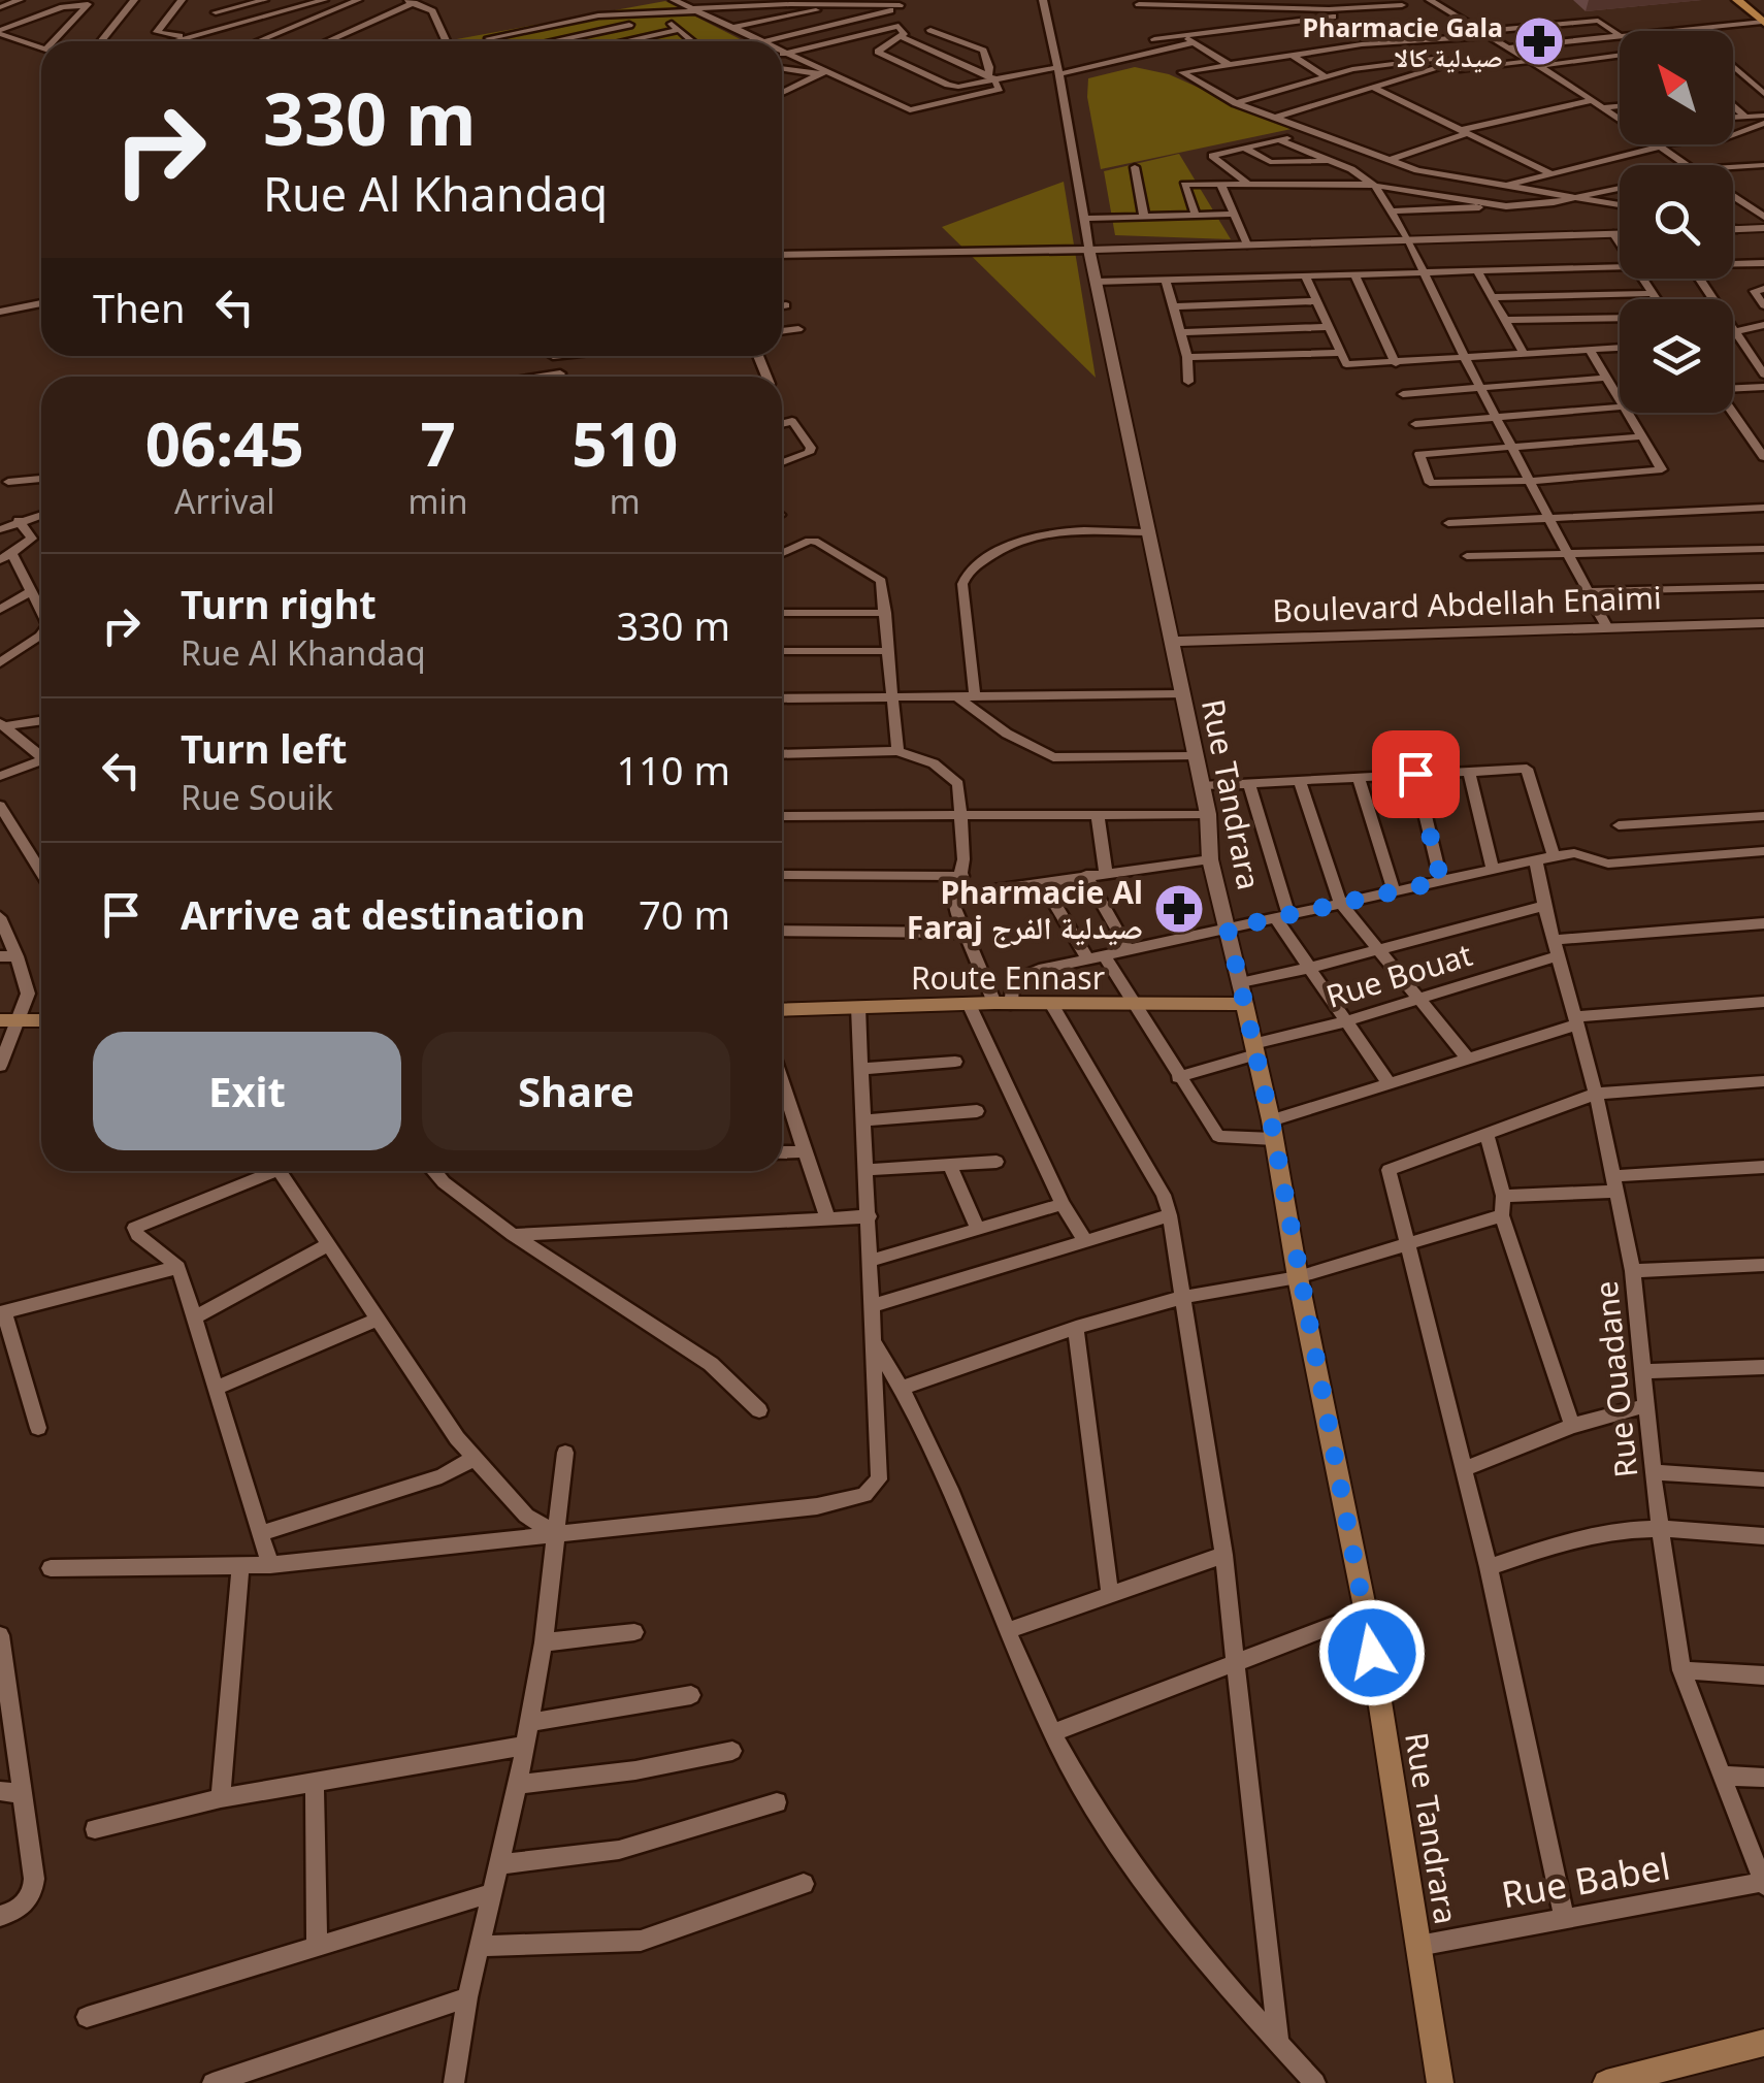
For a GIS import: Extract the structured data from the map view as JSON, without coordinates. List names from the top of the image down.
{
  "streets": {
    "main road": ["Rue Tandrara", "Route Ennasr"],
    "street": [
      "Boulevard Abdellah Enaimi",
      "Rue Bouat",
      "Rue Ouadane",
      "Rue Babel"
    ]
  },
  "crossings": [
    ["Boulevard Abdellah Enaimi", "Rue Tandrara"],
    ["Rue Tandrara", "Rue Bouat"],
    ["Rue Tandrara", "Route Ennasr"],
    ["Rue Tandrara", "Rue Babel"],
    ["Rue Bouat", "Rue Ouadane"],
    ["Rue Ouadane", "Rue Babel"]
  ],
  "places": {
    "pharmacy": ["Pharmacie Gala صيدلية كالا", "Pharmacie Al Faraj صيدلية الفرج"]
  },
  "north": "top left",
  "page": {
    "turn": ["330 m", "Rue Al Khandaq"],
    "then": "Then",
    "eta": [
      "06:45",
      "Arrival",
      "7",
      "min",
      "510",
      "m"
    ],
    "list": [
      {
        "name": "Turn right",
        "note": "Rue Al Khandaq",
        "value": "330 m"
      },
      {
        "name": "Turn left",
        "note": "Rue Souik",
        "value": "110 m"
      },
      {
        "name": "Arrive at destination",
        "value": "70 m"
      }
    ],
    "buttons": ["Exit", "Share"]
  }
}
